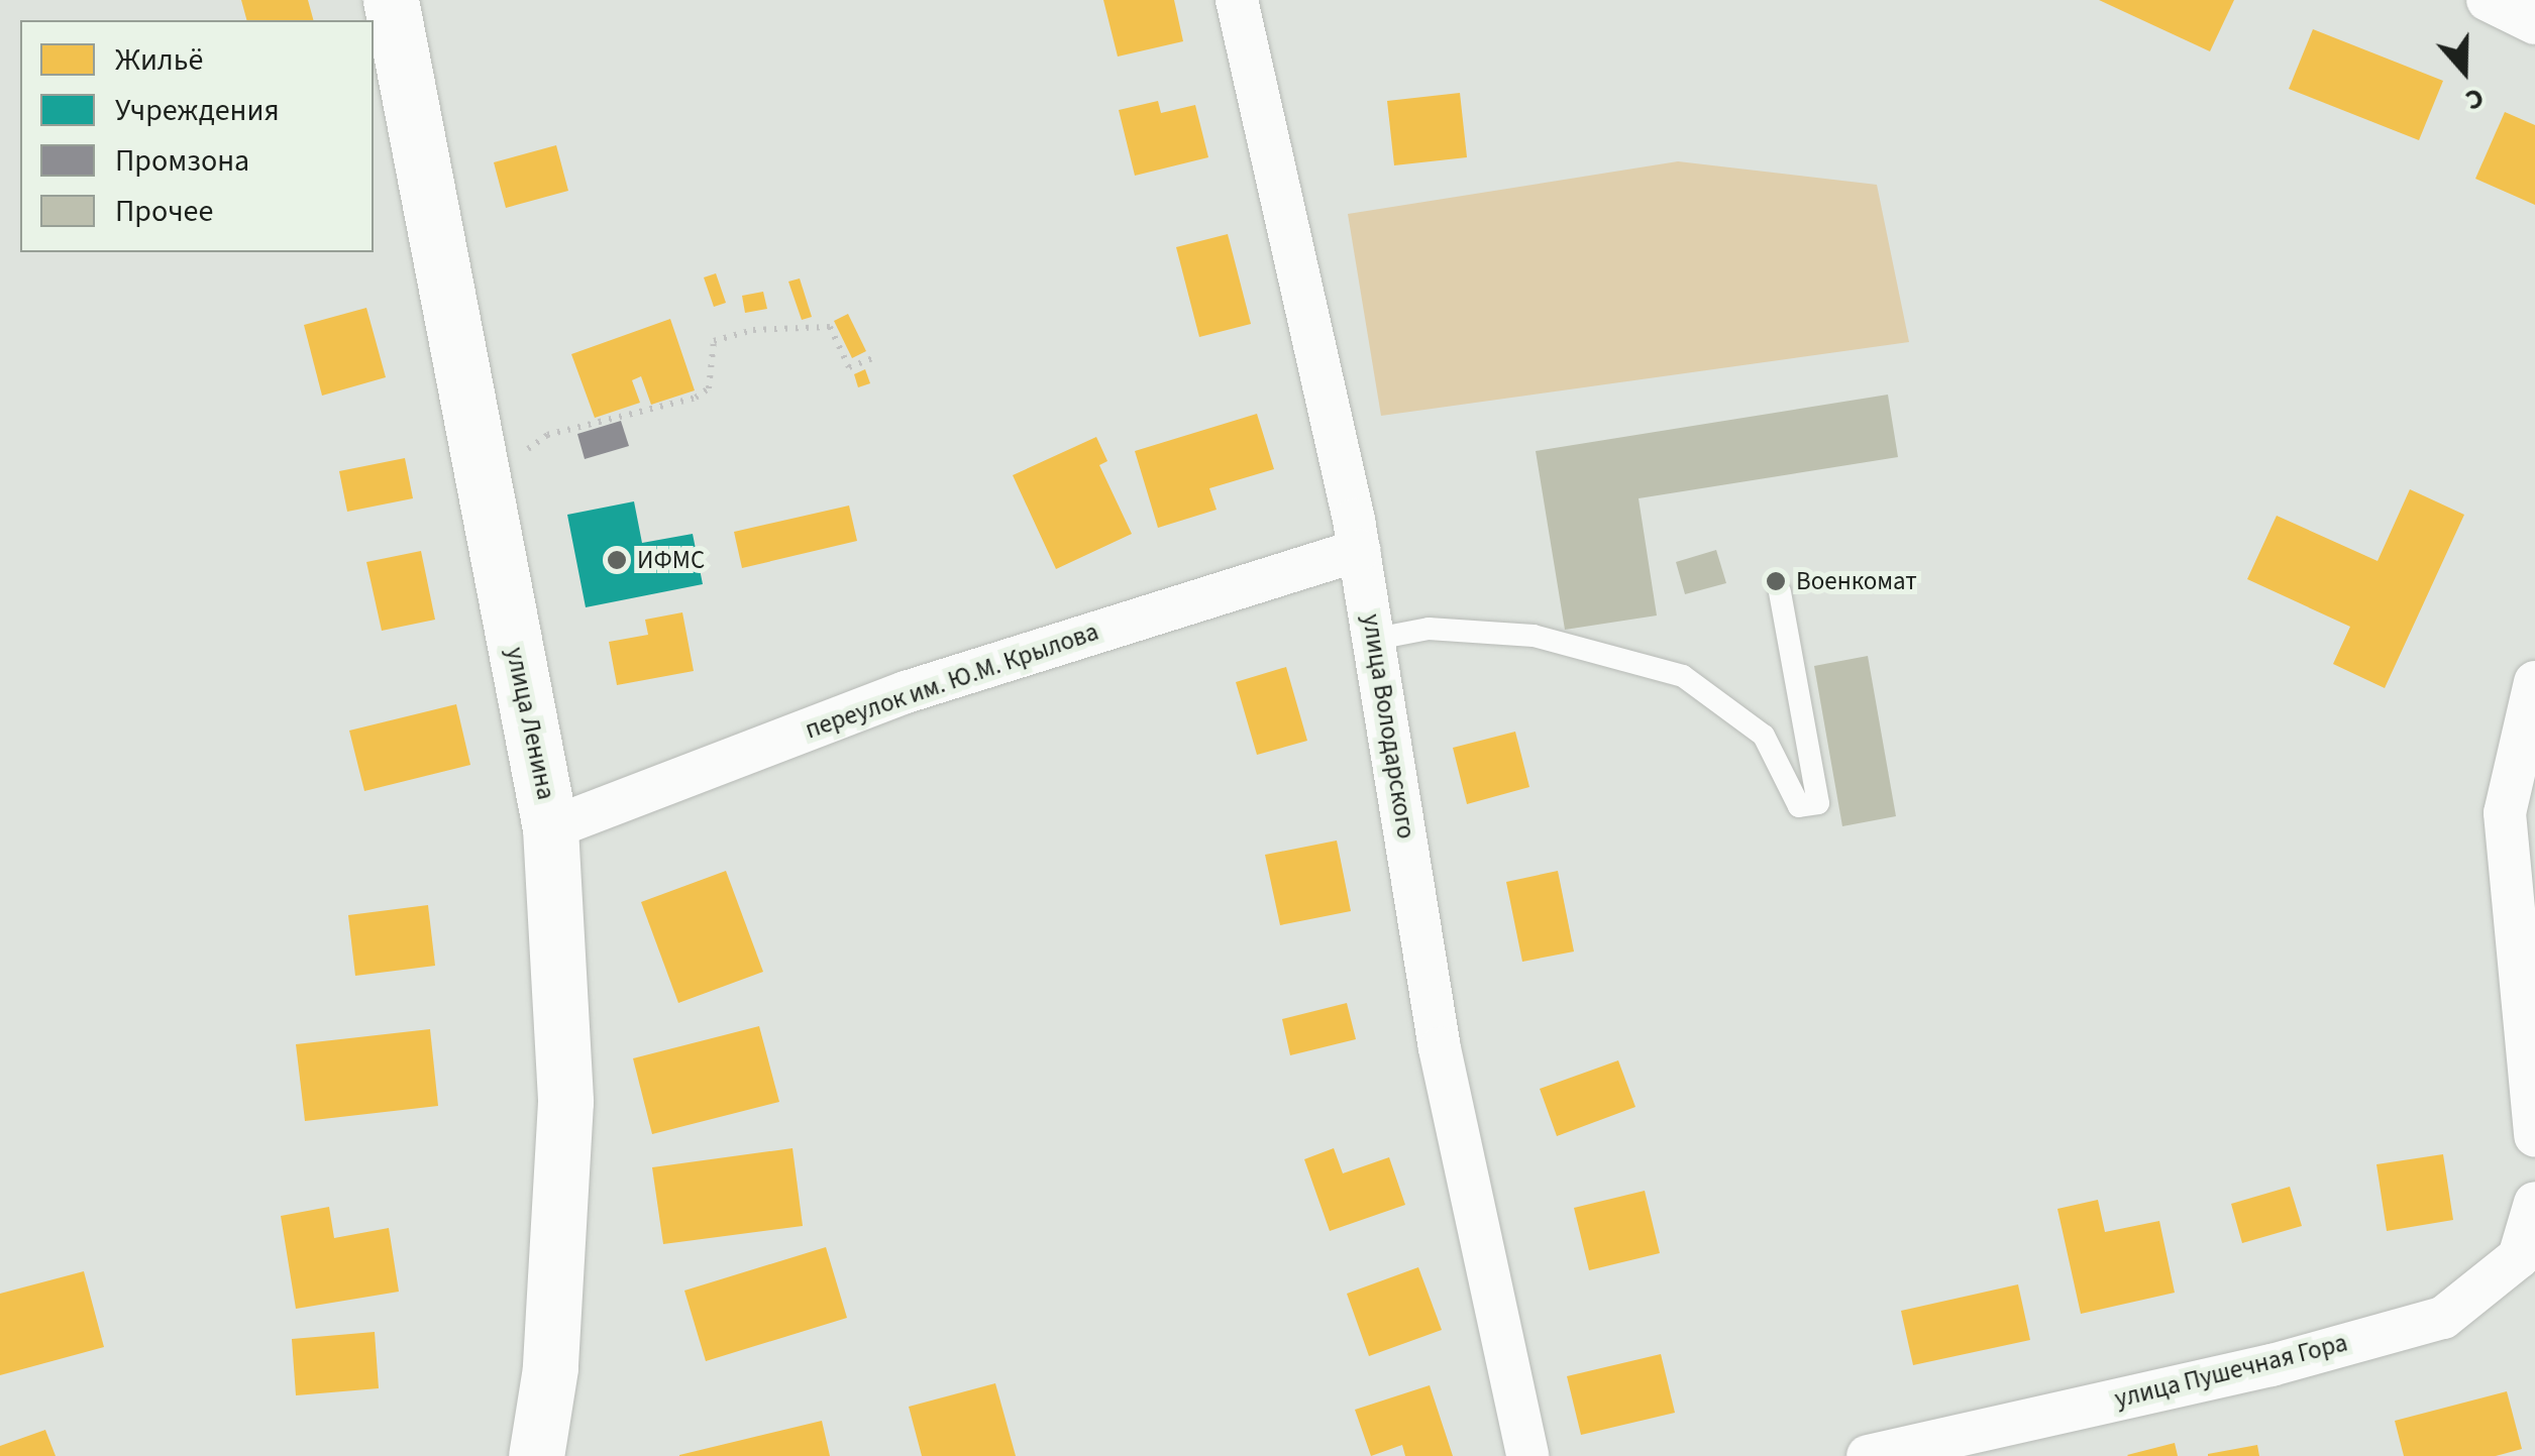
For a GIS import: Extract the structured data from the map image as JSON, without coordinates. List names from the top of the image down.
{
  "streets": {
    "street": [
      "переулок им. Ю.М. Крылова",
      "улица Ленина",
      "улица Володарского",
      "улица Пушечная Гора"
    ]
  },
  "crossings": [
    ["переулок им. Ю.М. Крылова", "улица Ленина"],
    ["переулок им. Ю.М. Крылова", "улица Володарского"]
  ],
  "places": ["ИФМС", "Военкомат"],
  "legend": [
    "Жильё",
    "Учреждения",
    "Промзона",
    "Прочее"
  ],
  "north": "bottom"
}
